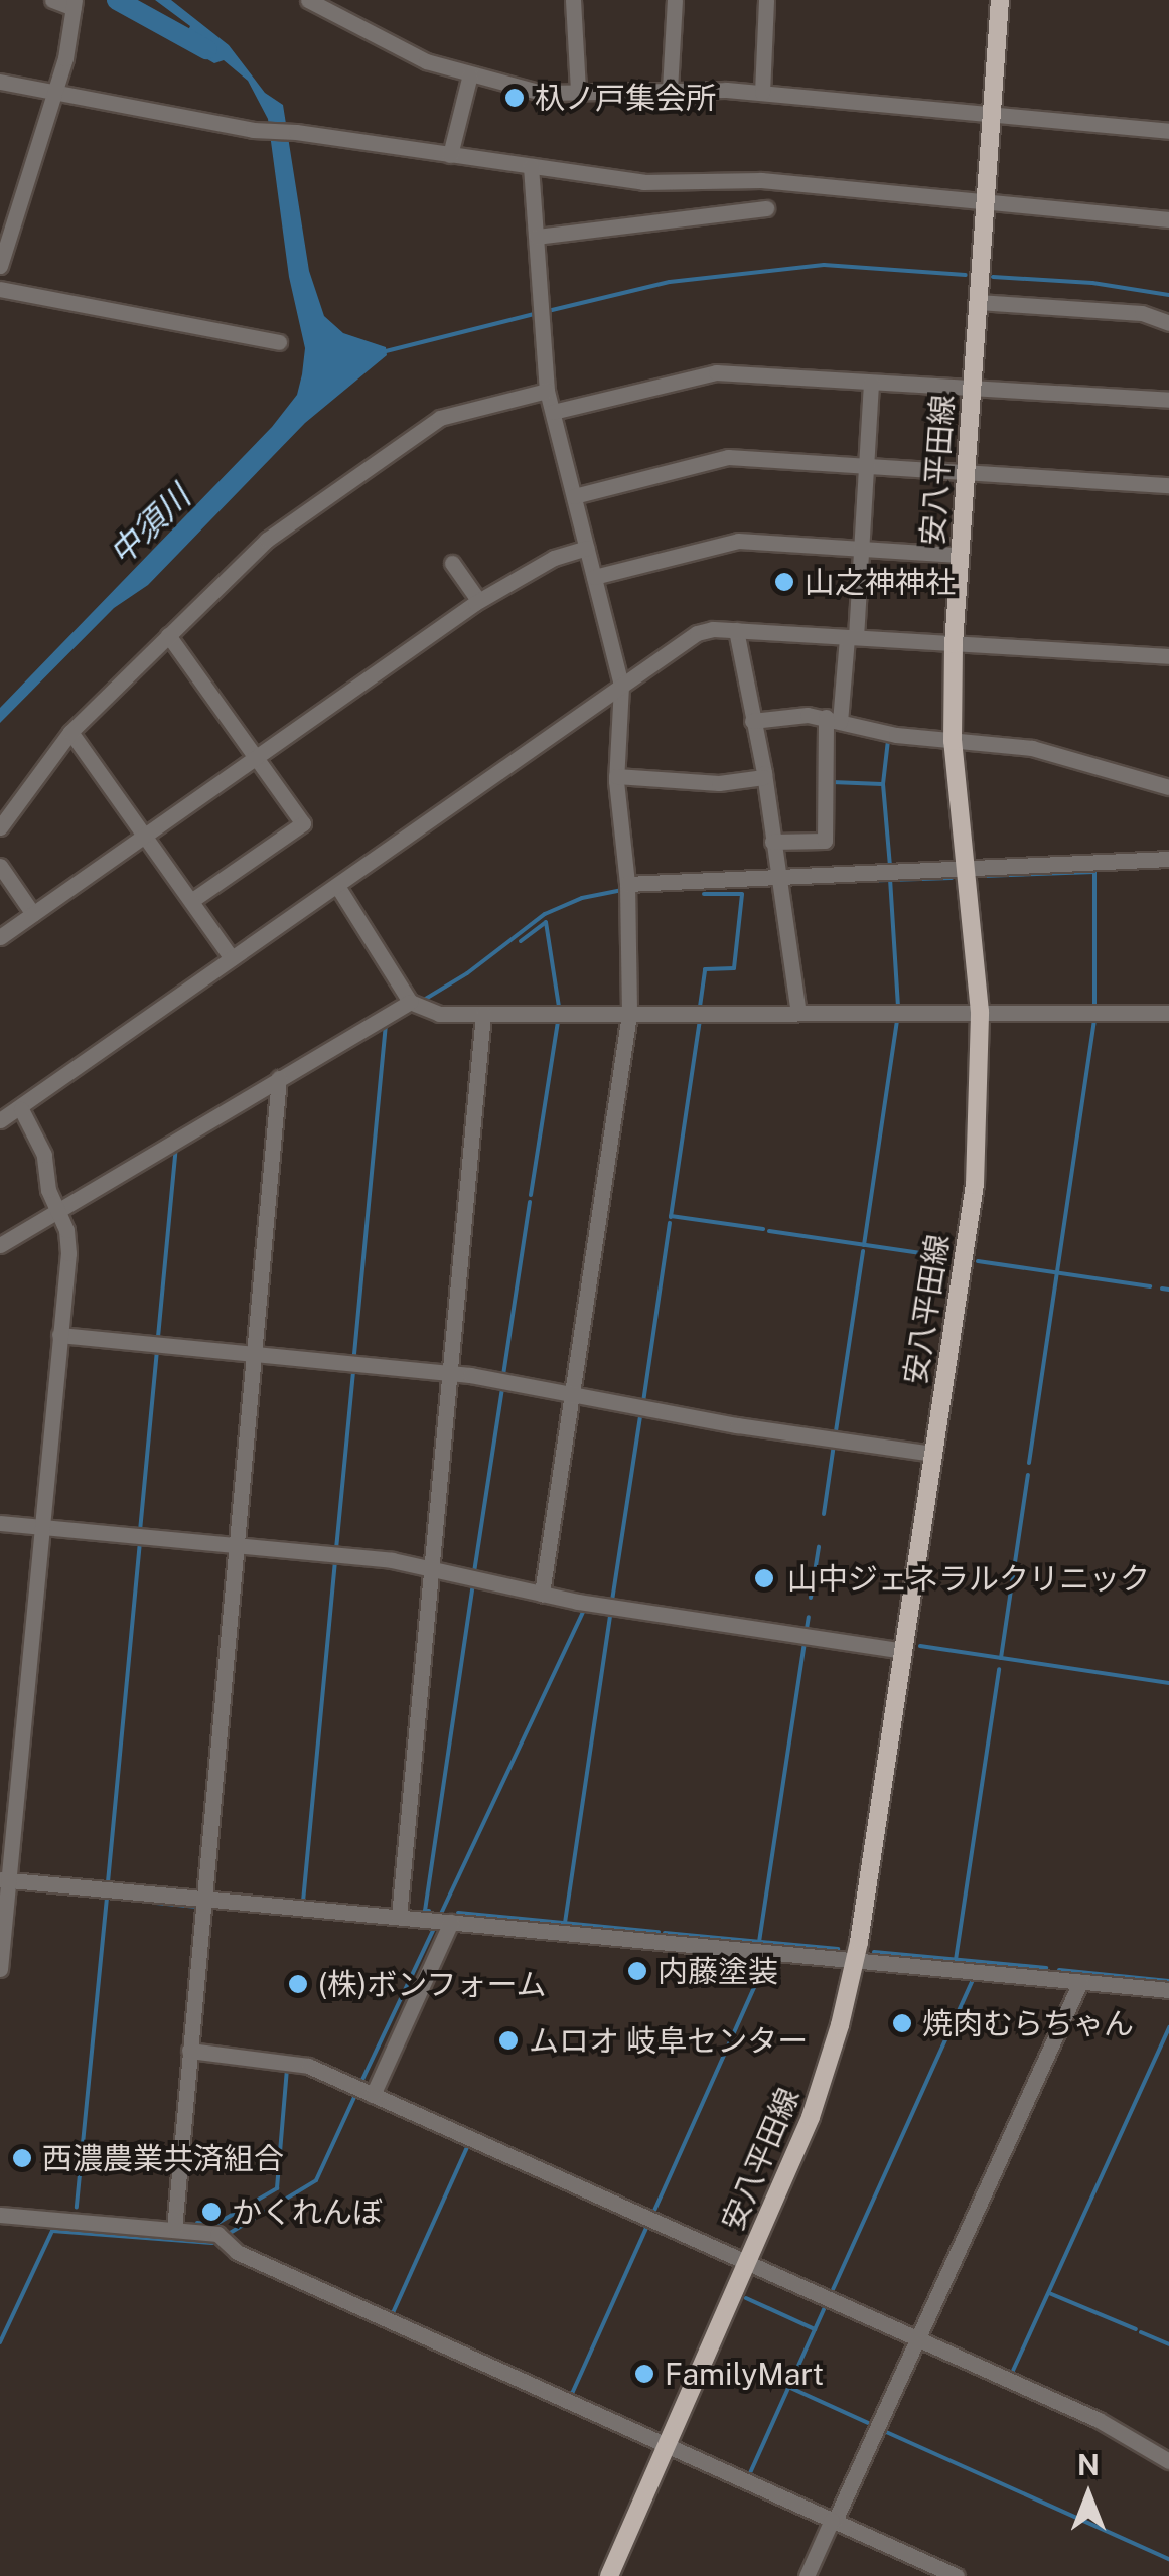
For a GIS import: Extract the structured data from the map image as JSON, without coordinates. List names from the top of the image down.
{
  "streets": {
    "main road": ["安八平田線"]
  },
  "water": ["中須川"],
  "places": [
    "杁ノ戸集会所",
    "山之神神社",
    "山中ジェネラルクリニック",
    "内藤塗装",
    "(株)ボンフォーム",
    "焼肉むらちゃん",
    "ムロオ 岐阜センター",
    "西濃農業共済組合",
    "かくれんぼ",
    "FamilyMart"
  ],
  "north": "top"
}
